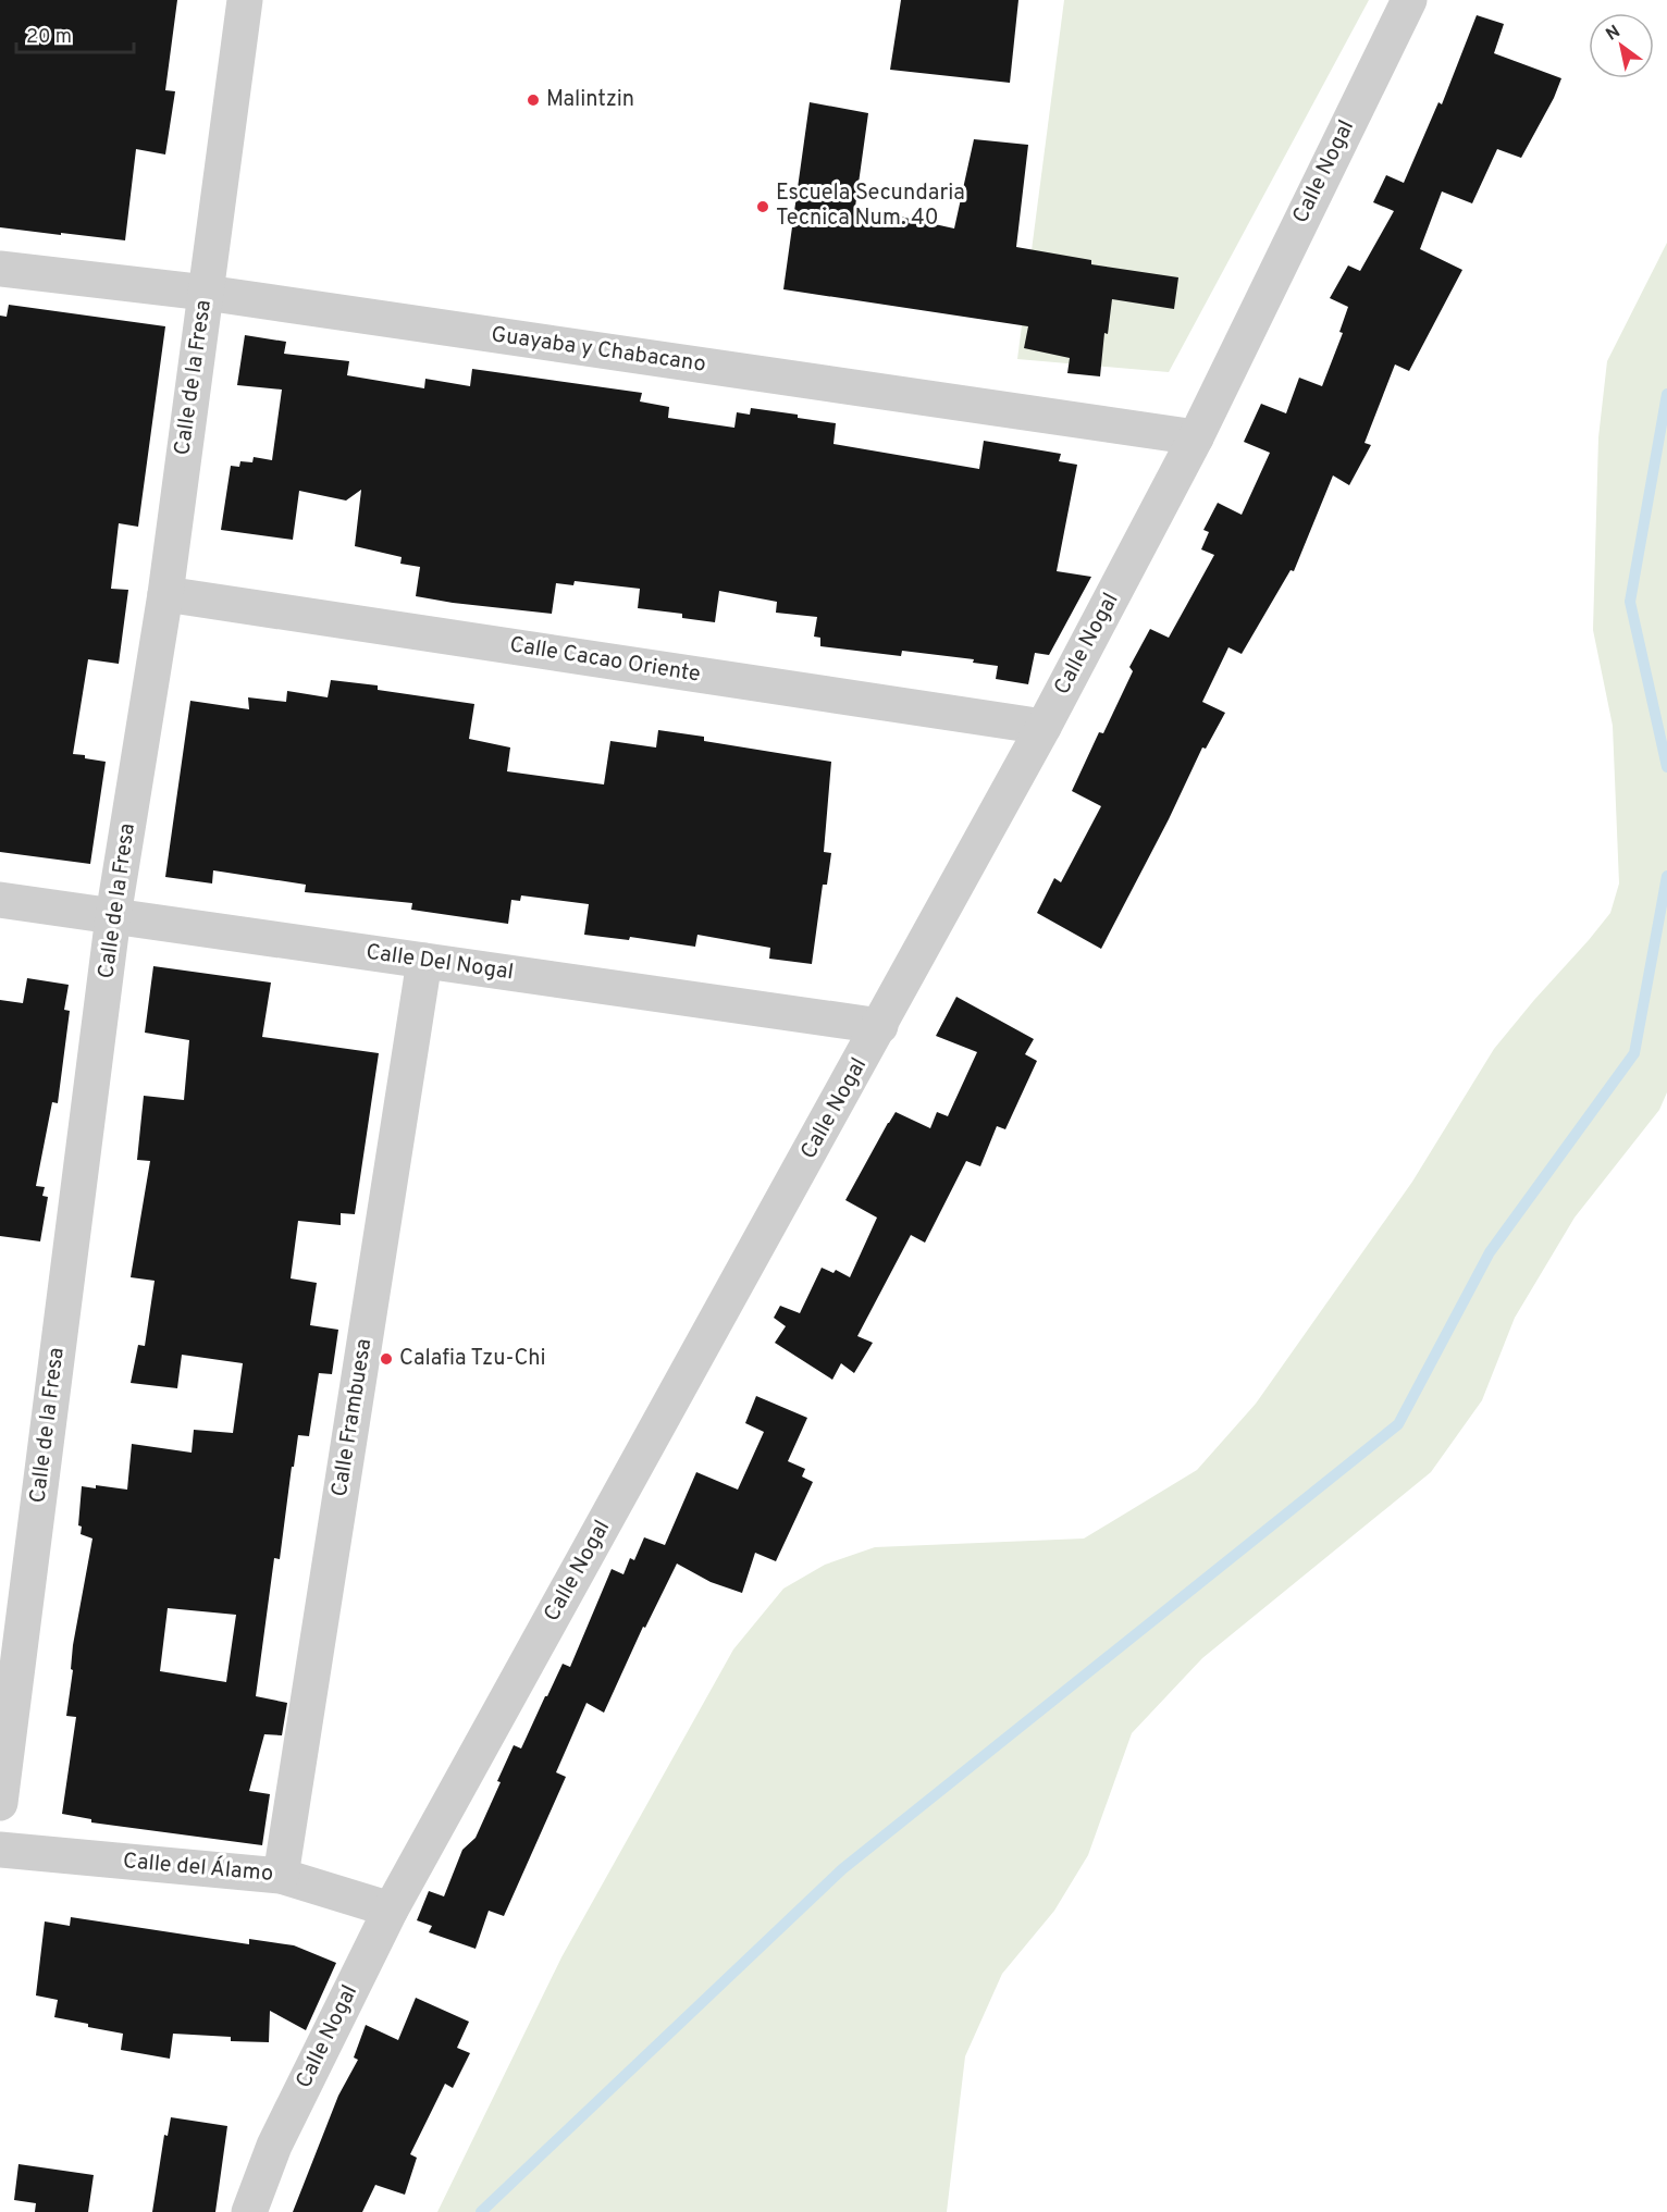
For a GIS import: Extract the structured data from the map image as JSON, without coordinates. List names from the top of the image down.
{
  "streets": {
    "street": [
      "Calle Nogal",
      "Guayaba y Chabacano",
      "Calle de la Fresa",
      "Calle Cacao Oriente",
      "Calle Del Nogal",
      "Calle Frambuesa",
      "Calle del Álamo"
    ]
  },
  "crossings": [
    ["Calle Nogal", "Guayaba y Chabacano"],
    ["Calle Nogal", "Calle Cacao Oriente"],
    ["Calle Nogal", "Calle Del Nogal"],
    ["Calle Nogal", "Calle del Álamo"],
    ["Guayaba y Chabacano", "Calle de la Fresa"],
    ["Calle de la Fresa", "Calle Cacao Oriente"],
    ["Calle de la Fresa", "Calle Del Nogal"],
    ["Calle Del Nogal", "Calle Frambuesa"],
    ["Calle Frambuesa", "Calle del Álamo"]
  ],
  "places": ["Malintzin", "Escuela Secundaria Tecnica Num. 40", "Calafia Tzu-Chi"],
  "scale_bar": "20 m",
  "north": "top left"
}
